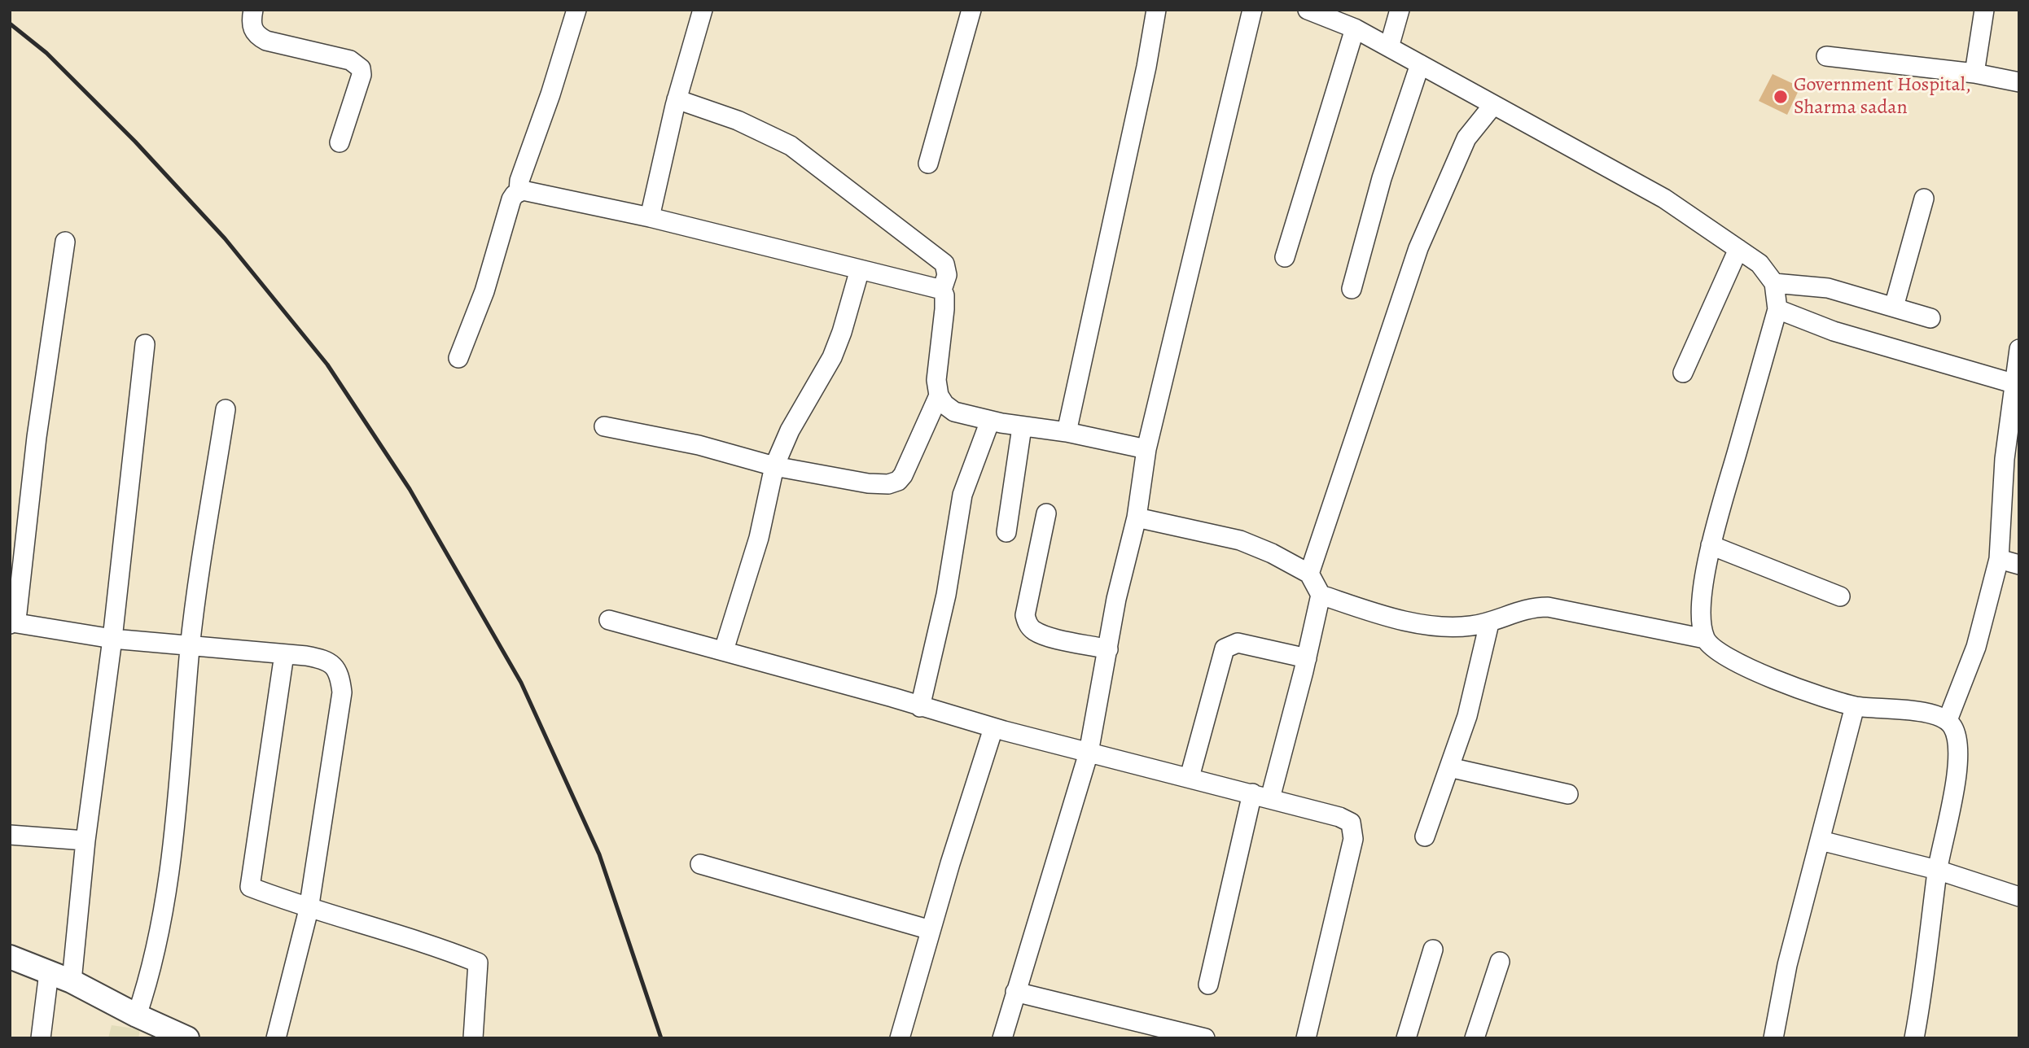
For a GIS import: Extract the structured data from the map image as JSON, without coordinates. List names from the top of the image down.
{
  "places": ["Government Hospital, Sharma sadan"]
}
